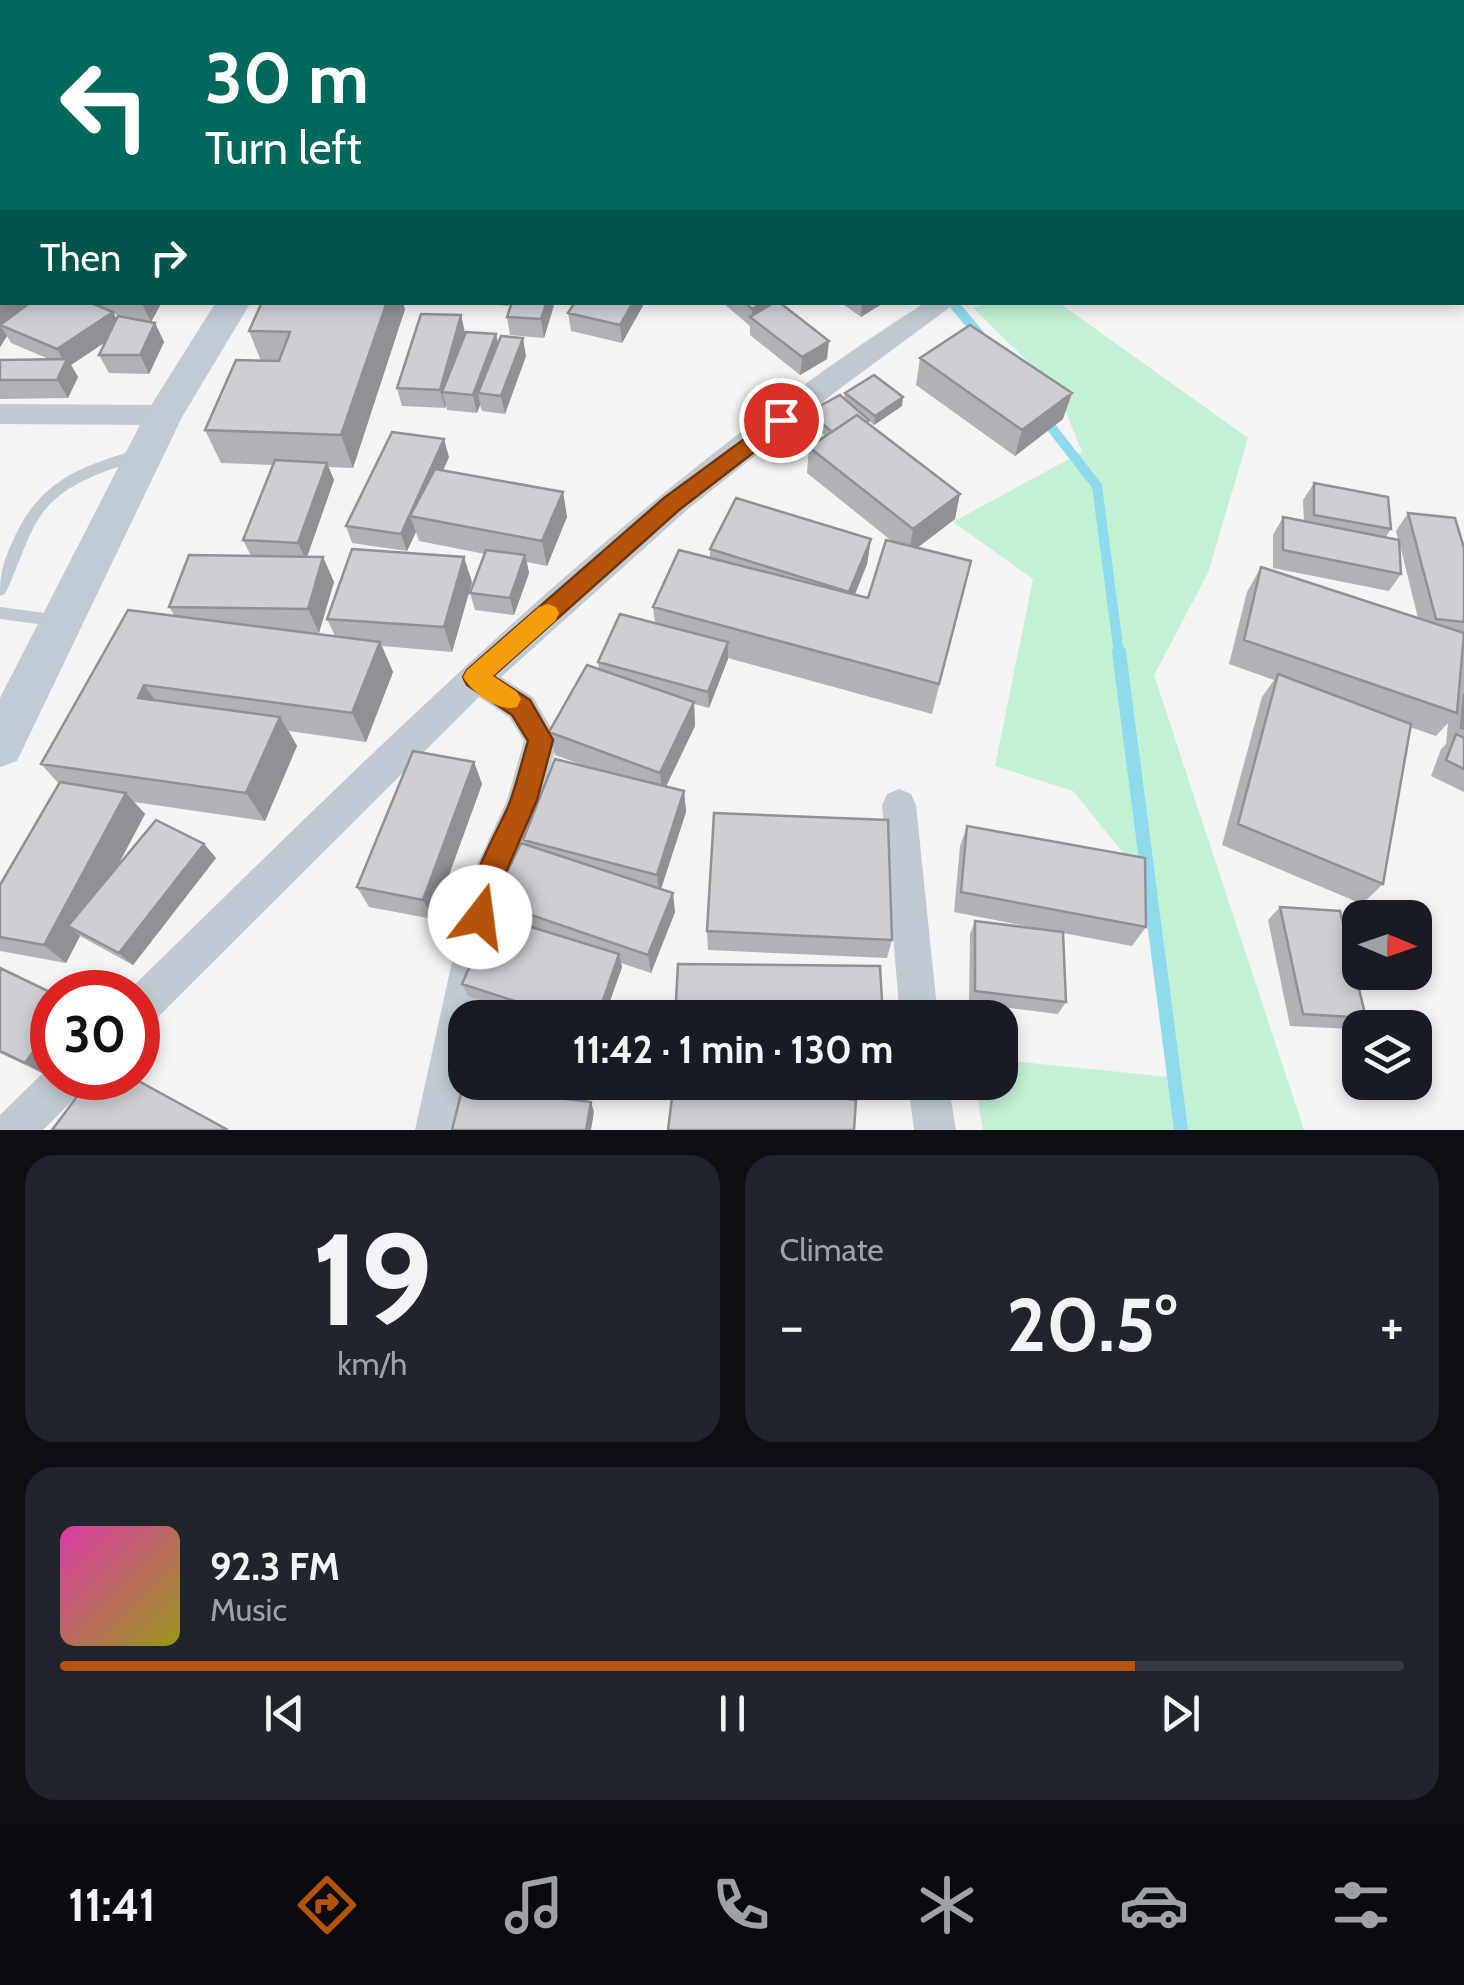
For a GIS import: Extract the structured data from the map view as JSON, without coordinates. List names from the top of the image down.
{
  "north": "right",
  "page": {
    "turn": ["30 m", "Turn left"],
    "then": "Then",
    "limit": "30",
    "trip": "11:42 · 1 min · 130 m",
    "tile": [
      ["19", "km/h"],
      "Climate"
    ],
    "heat": ["−", "20.5°", "+"],
    "song": ["92.3 FM", "Music"],
    "tabs": "11:41"
  }
}
